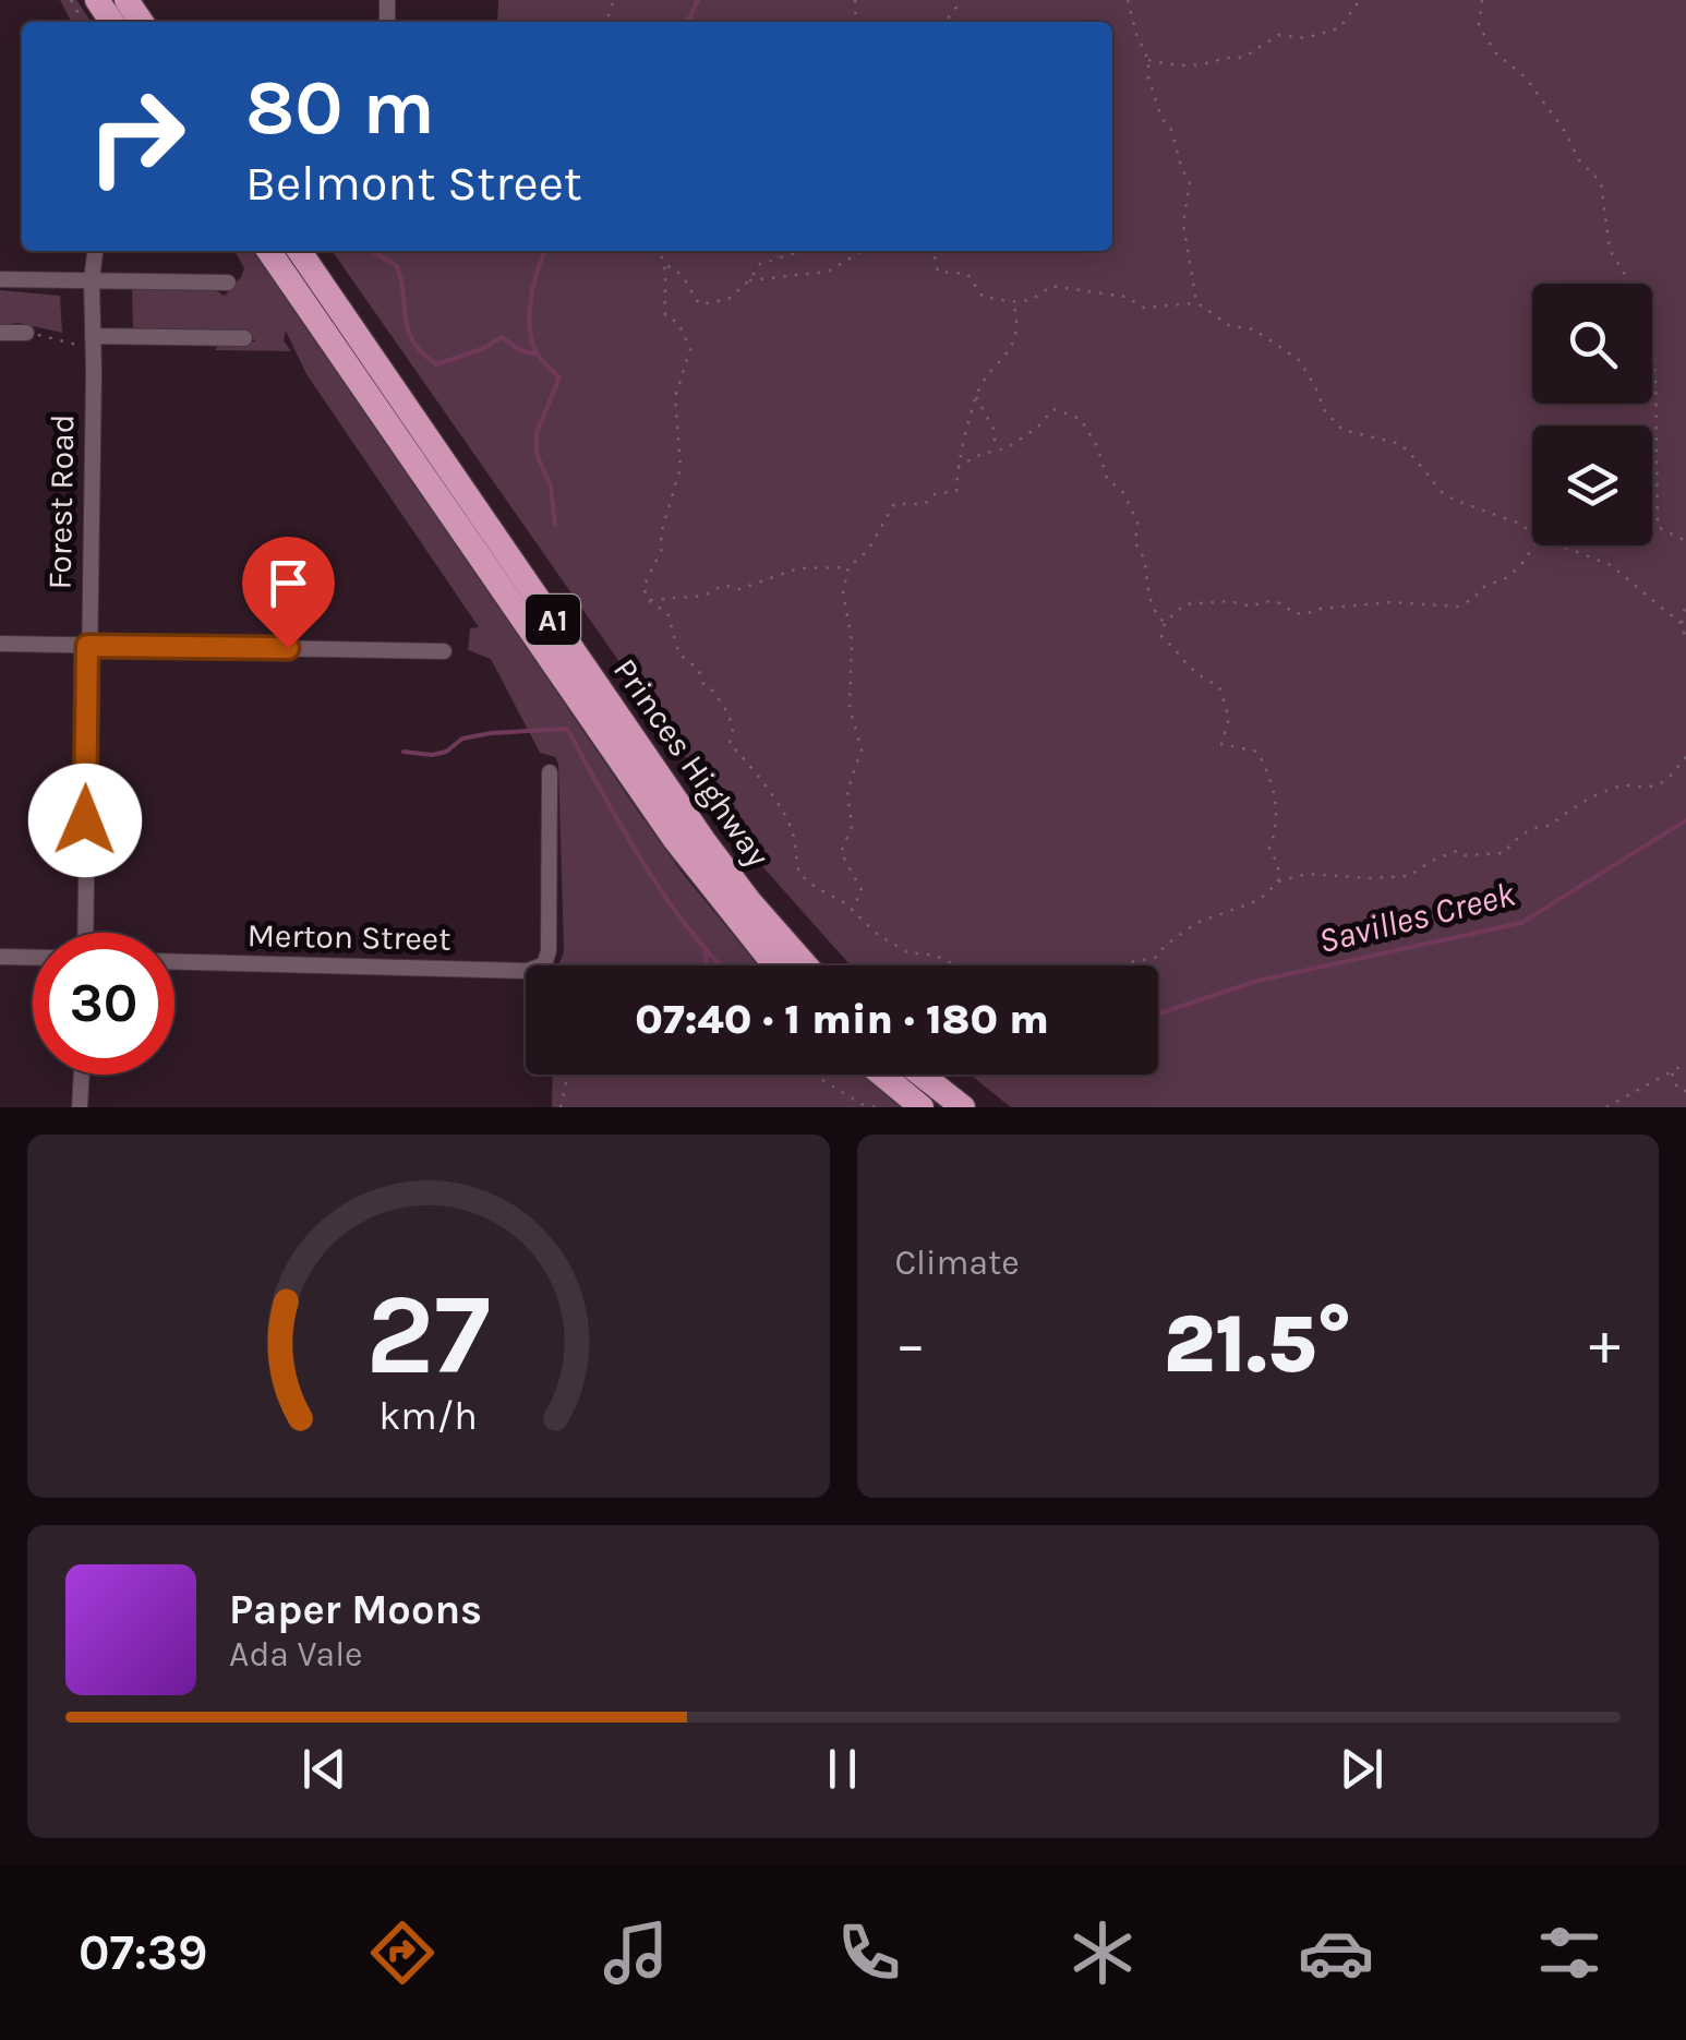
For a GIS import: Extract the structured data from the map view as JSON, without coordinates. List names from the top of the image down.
{
  "streets": {
    "highway": ["A1", "Princes Highway"],
    "street": ["Forest Road", "Merton Street"]
  },
  "water": ["Savilles Creek"],
  "page": {
    "turn": ["80 m", "Belmont Street"],
    "limit": "30",
    "trip": "07:40 · 1 min · 180 m",
    "tile": "Climate",
    "heat": ["−", "21.5°", "+"],
    "song": ["Paper Moons", "Ada Vale"],
    "tabs": "07:39",
    "gauge": ["27", "km/h"]
  }
}
